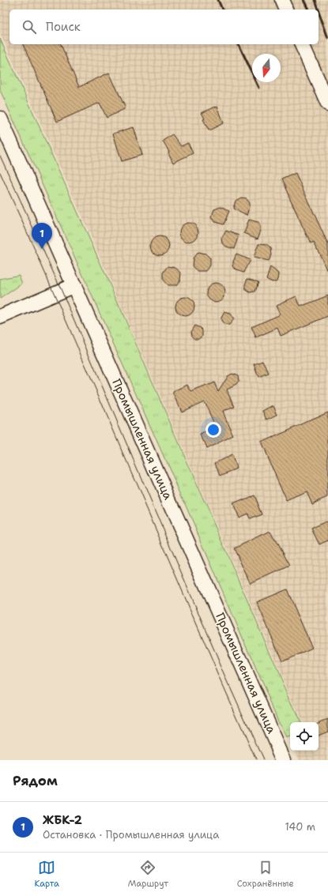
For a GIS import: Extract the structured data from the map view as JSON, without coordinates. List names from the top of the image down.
{
  "streets": {
    "street": ["Промышленная улица"]
  },
  "north": "bottom",
  "page": {
    "search": "Поиск",
    "pins": "1",
    "heading": "Рядом",
    "list": [
      {
        "mark": "1",
        "name": "ЖБК-2",
        "note": "Остановка · Промышленная улица",
        "value": "140 m"
      }
    ],
    "nav": ["Карта", "Маршрут", "Сохранённые"]
  }
}
